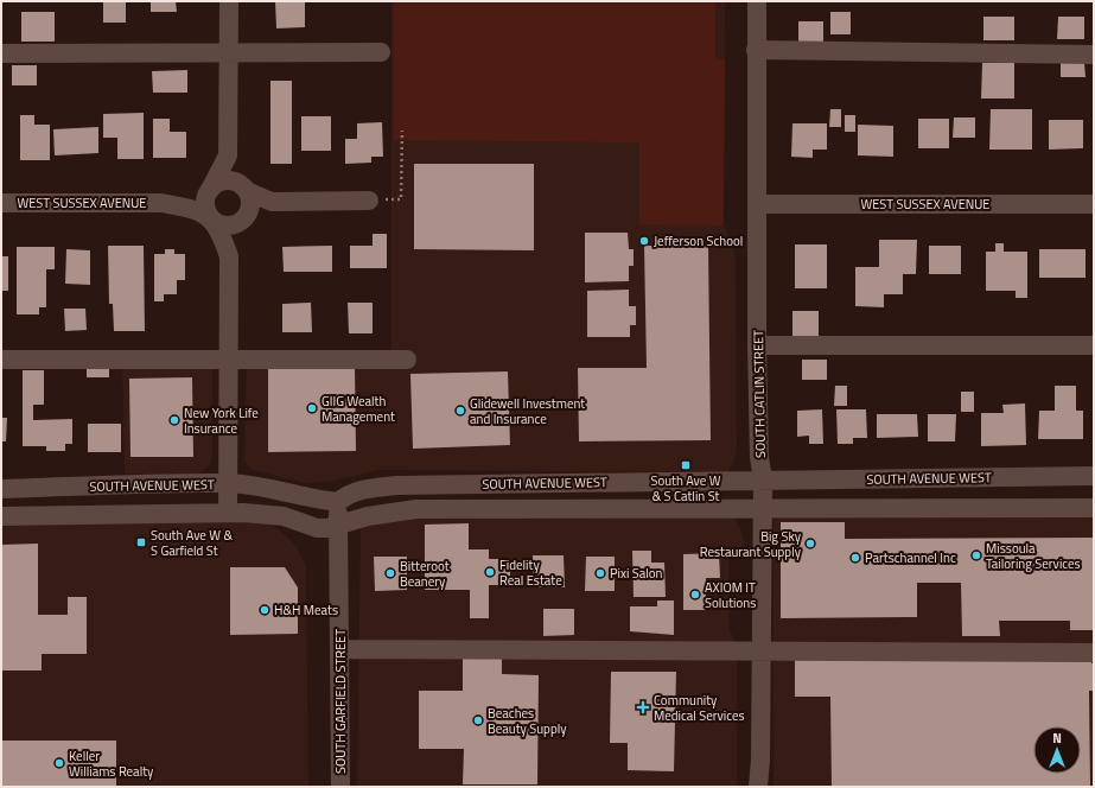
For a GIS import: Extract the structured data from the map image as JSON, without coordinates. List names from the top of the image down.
{
  "streets": {
    "street": [
      "WEST SUSSEX AVENUE",
      "SOUTH CATLIN STREET",
      "SOUTH AVENUE WEST",
      "SOUTH GARFIELD STREET"
    ]
  },
  "crossings": [
    ["WEST SUSSEX AVENUE", "SOUTH CATLIN STREET"],
    ["SOUTH CATLIN STREET", "SOUTH AVENUE WEST"],
    ["SOUTH AVENUE WEST", "SOUTH GARFIELD STREET"]
  ],
  "places": {
    "other": [
      "Jefferson School",
      "GIIG Wealth Management",
      "Glidewell Investment and Insurance",
      "New York Life Insurance",
      "Big Sky Restaurant Supply",
      "Missoula Tailoring Services",
      "Partschannel Inc",
      "Fidelity Real Estate",
      "Bitteroot Beanery",
      "Pixi Salon",
      "AXIOM IT Solutions",
      "H&H Meats",
      "Beaches Beauty Supply",
      "Keller Williams Realty"
    ],
    "transit": ["South Ave W & S Catlin St", "South Ave W & S Garfield St"],
    "health": ["Community Medical Services"]
  },
  "north": "top"
}
